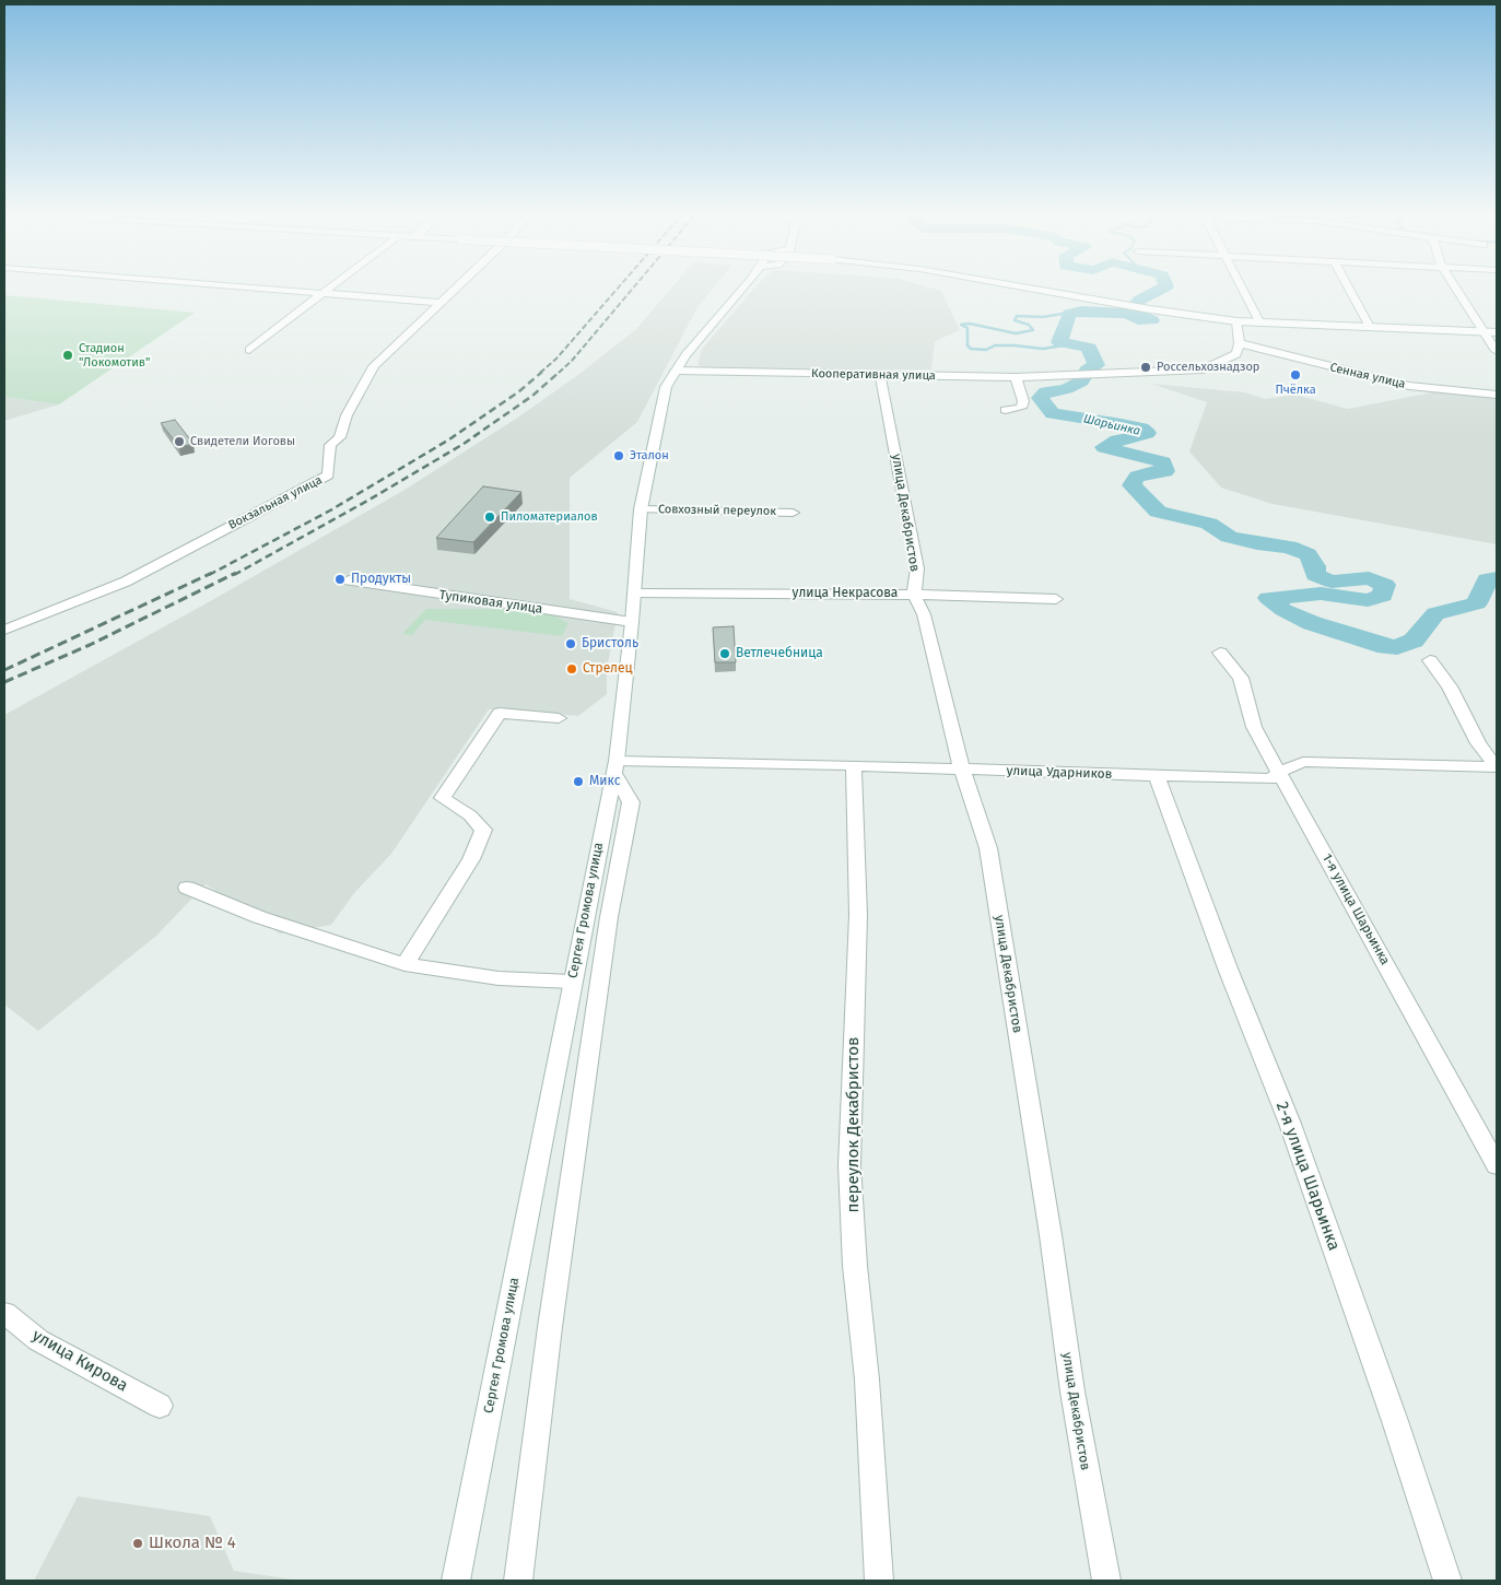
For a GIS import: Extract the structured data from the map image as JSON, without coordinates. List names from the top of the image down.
{
  "streets": {
    "street": [
      "Кооперативная улица",
      "Сенная улица",
      "Вокзальная улица",
      "Совхозный переулок",
      "улица Декабристов",
      "улица Некрасова",
      "Тупиковая улица",
      "улица Ударников",
      "1-я улица Шарьинка",
      "Сергея Громова улица",
      "переулок Декабристов",
      "2-я улица Шарьинка",
      "улица Кирова"
    ]
  },
  "crossings": [
    ["Кооперативная улица", "Сенная улица"],
    ["Кооперативная улица", "улица Декабристов"],
    ["Кооперативная улица", "Сергея Громова улица"],
    ["Совхозный переулок", "Сергея Громова улица"],
    ["улица Декабристов", "улица Некрасова"],
    ["улица Декабристов", "улица Ударников"],
    ["улица Некрасова", "Сергея Громова улица"],
    ["Тупиковая улица", "Сергея Громова улица"],
    ["улица Ударников", "1-я улица Шарьинка"],
    ["улица Ударников", "Сергея Громова улица"],
    ["улица Ударников", "переулок Декабристов"],
    ["улица Ударников", "2-я улица Шарьинка"]
  ],
  "water": ["Шарьинка"],
  "places": [
    "Стадион \"Локомотив\"",
    "Россельхознадзор",
    "Пчёлка",
    "Свидетели Иоговы",
    "Эталон",
    "Пиломатериалов",
    "Продукты",
    "Бристоль",
    "Ветлечебница",
    "Стрелец",
    "Микс",
    "Школа № 4"
  ]
}
